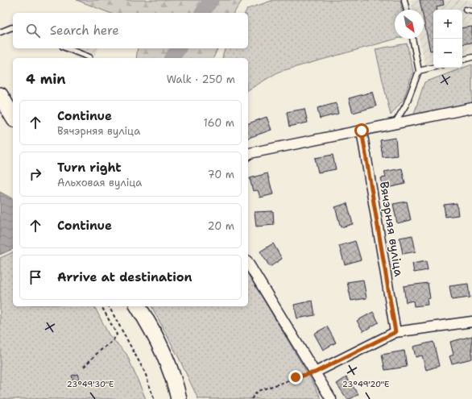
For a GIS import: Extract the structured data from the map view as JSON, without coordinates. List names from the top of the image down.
{
  "streets": {
    "street": ["Вячэрняя вуліца"]
  },
  "north": "bottom right",
  "page": {
    "map_buttons": ["+", "−"],
    "search": "Search here",
    "heading": ["4 min", "Walk · 250 m"],
    "list": [
      ["Continue", "Вячэрняя вуліца", "160 m"],
      ["Turn right", "Альховая вуліца", "70 m"],
      ["Continue", "20 m"],
      "Arrive at destination"
    ]
  },
  "coordinates": ["23°49'30\"E", "23°49'20\"E"]
}
